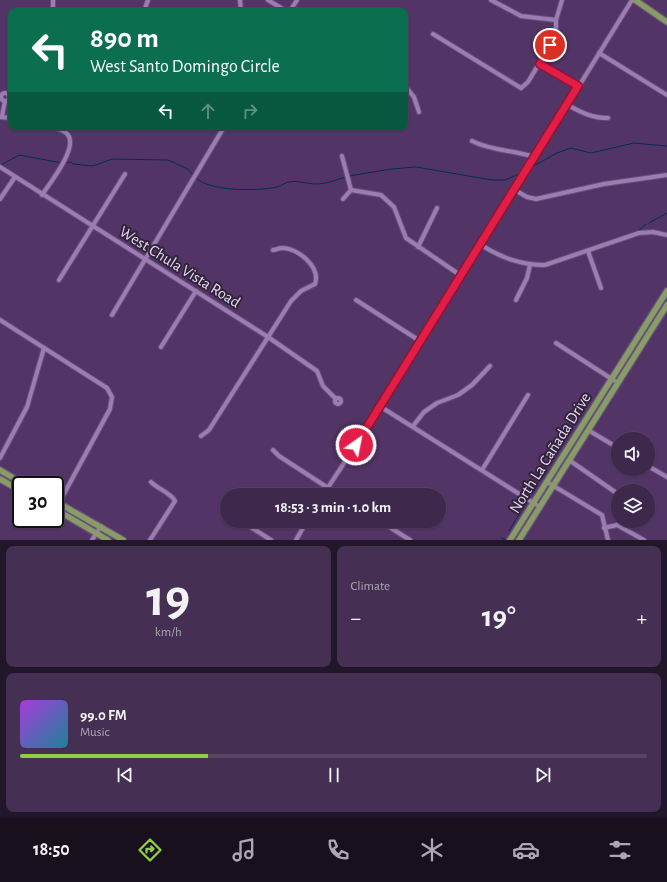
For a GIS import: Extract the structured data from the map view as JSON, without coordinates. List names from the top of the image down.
{
  "streets": {
    "main road": ["North La Cañada Drive"],
    "street": ["West Chula Vista Road"]
  },
  "page": {
    "turn": ["890 m", "West Santo Domingo Circle"],
    "limit": "30",
    "trip": "18:53 · 3 min · 1.0 km",
    "tile": [
      ["19", "km/h"],
      "Climate"
    ],
    "heat": ["−", "19°", "+"],
    "song": ["99.0 FM", "Music"],
    "tabs": "18:50"
  }
}
